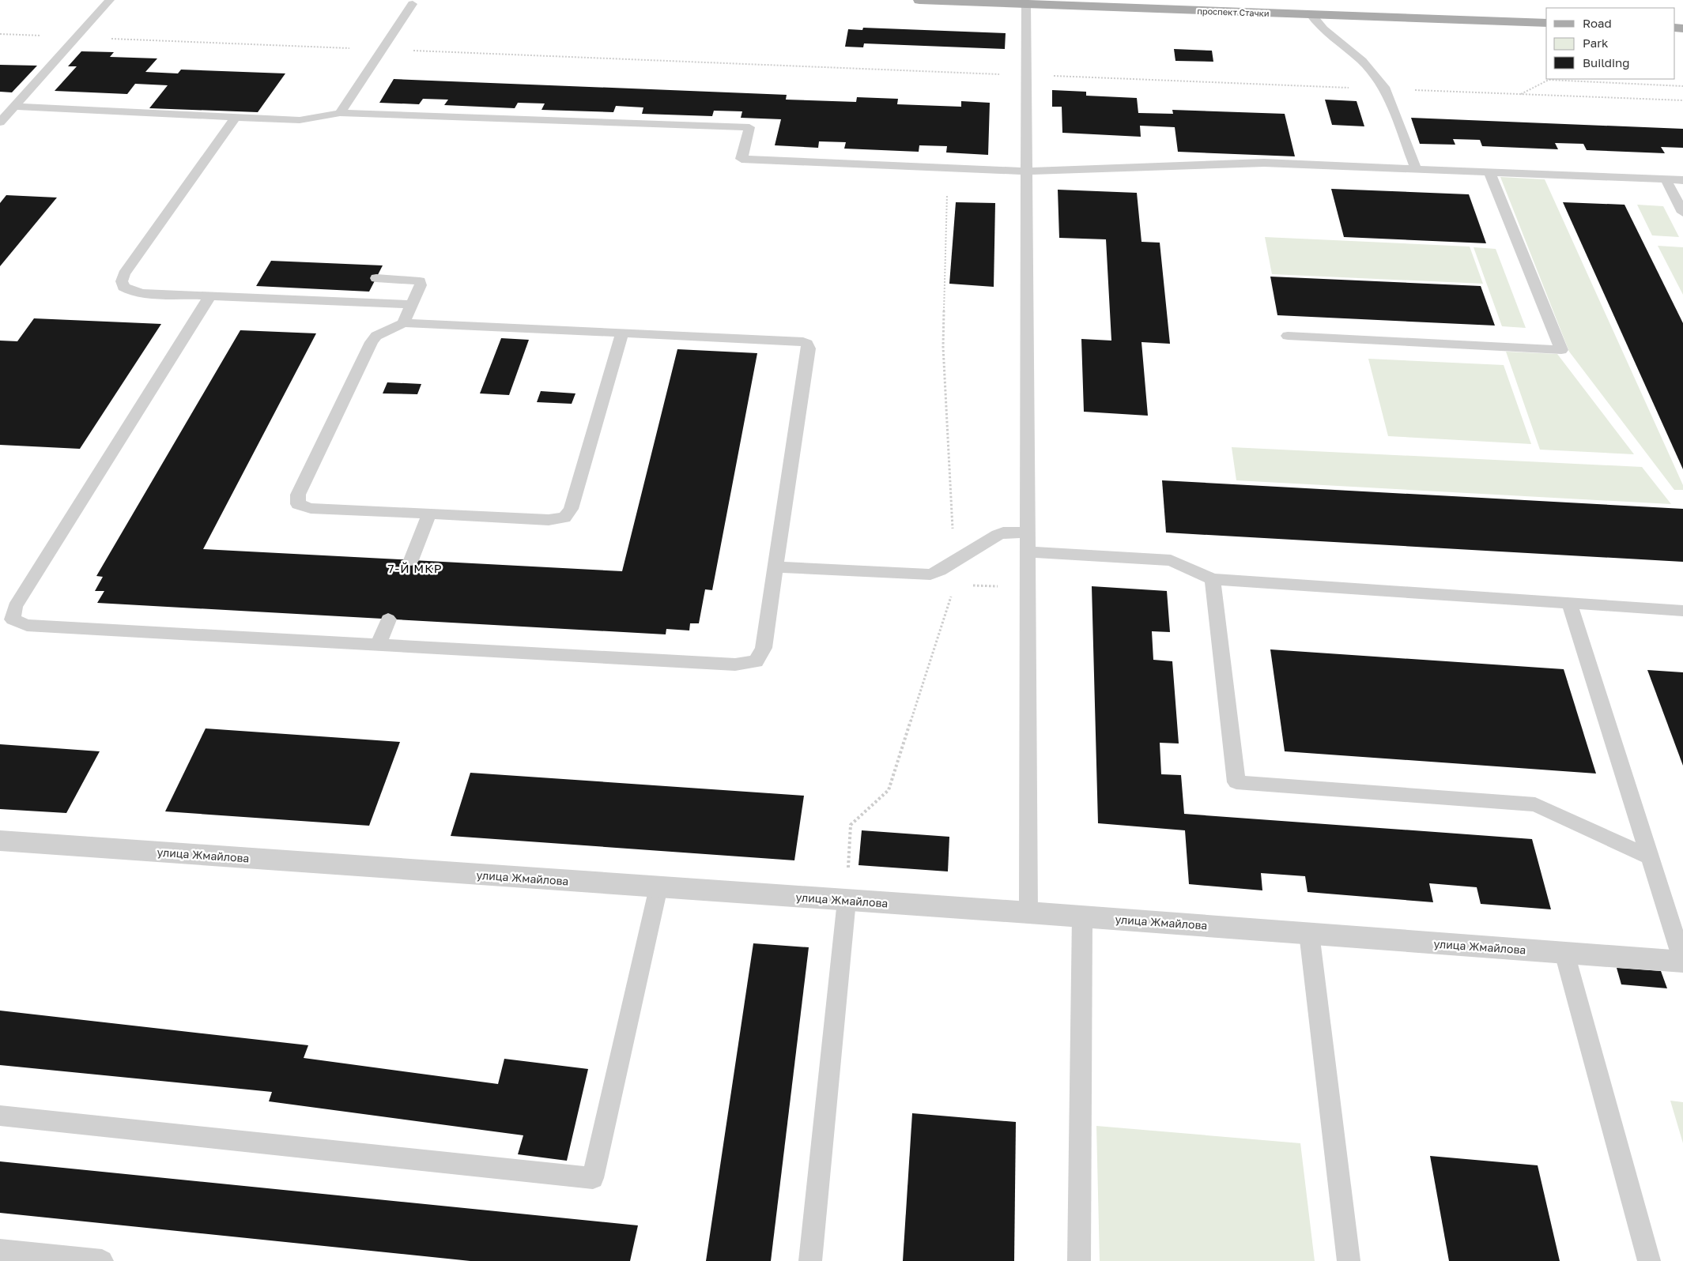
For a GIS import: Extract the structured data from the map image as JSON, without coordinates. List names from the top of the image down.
{
  "streets": {
    "main road": ["проспект Стачки"],
    "street": ["улица Жмайлова"]
  },
  "districts": ["7-Й МКР"],
  "legend": ["Road", "Park", "Building"]
}
